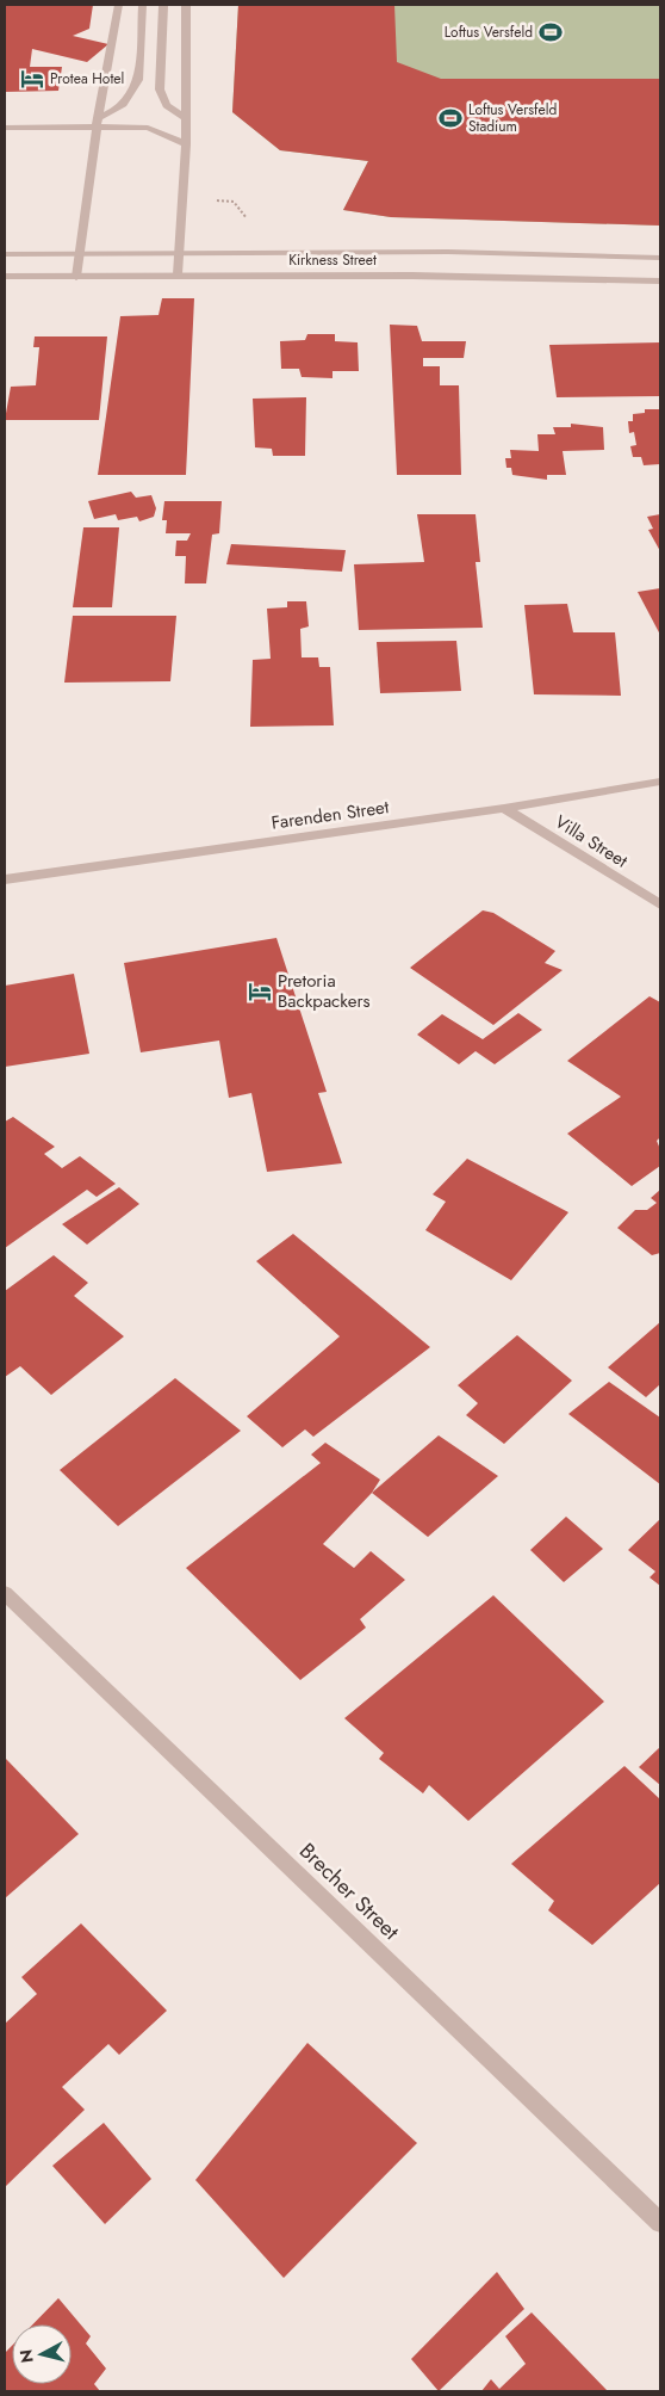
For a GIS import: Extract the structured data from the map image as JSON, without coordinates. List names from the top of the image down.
{
  "streets": {
    "street": [
      "Kirkness Street",
      "Farenden Street",
      "Villa Street",
      "Brecher Street"
    ]
  },
  "crossings": [
    ["Farenden Street", "Villa Street"]
  ],
  "places": {
    "sports": ["Loftus Versfeld", "Loftus Versfeld Stadium"],
    "hotel": ["Protea Hotel", "Pretoria Backpackers"]
  },
  "north": "left"
}
